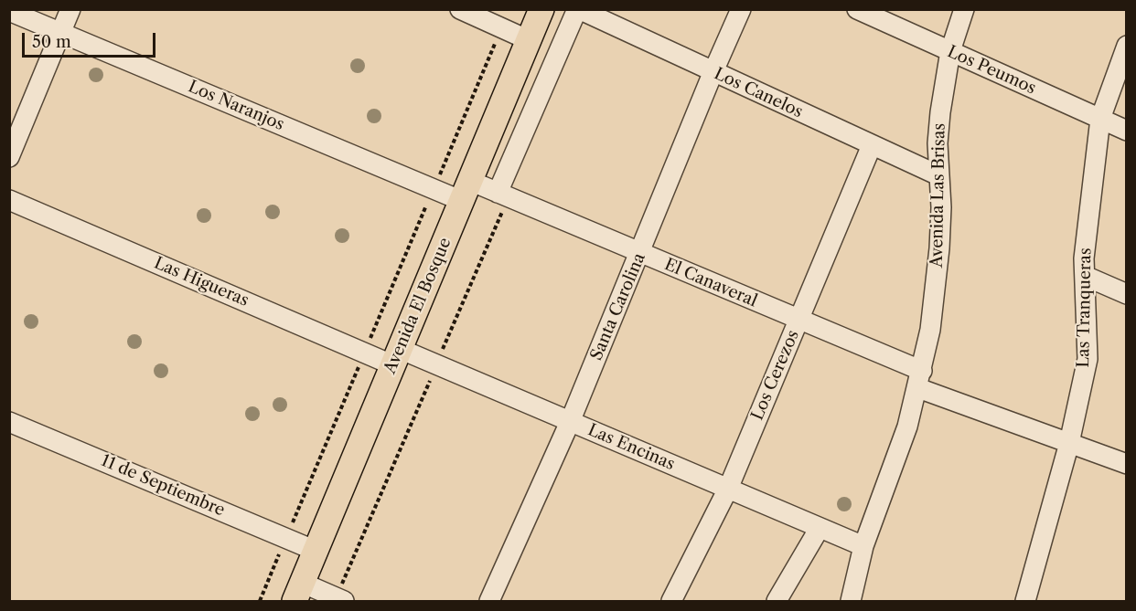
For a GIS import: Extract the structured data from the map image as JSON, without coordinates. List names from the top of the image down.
{
  "streets": {
    "main road": ["Avenida El Bosque"],
    "street": [
      "Los Peumos",
      "Los Canelos",
      "Los Naranjos",
      "Avenida Las Brisas",
      "Las Higueras",
      "El Canaveral",
      "Santa Carolina",
      "Las Tranqueras",
      "Los Cerezos",
      "Las Encinas",
      "11 de Septiembre"
    ]
  },
  "crossings": [
    ["Los Peumos", "Avenida Las Brisas"],
    ["Los Peumos", "Las Tranqueras"],
    ["Los Canelos", "Avenida Las Brisas"],
    ["Los Canelos", "Santa Carolina"],
    ["Los Canelos", "Los Cerezos"],
    ["Los Naranjos", "El Canaveral"],
    ["Los Naranjos", "Avenida El Bosque"],
    ["Avenida Las Brisas", "El Canaveral"],
    ["Avenida Las Brisas", "Las Encinas"],
    ["Las Higueras", "Avenida El Bosque"],
    ["Las Higueras", "Las Encinas"],
    ["El Canaveral", "Avenida El Bosque"],
    ["El Canaveral", "Santa Carolina"],
    ["El Canaveral", "Las Tranqueras"],
    ["El Canaveral", "Los Cerezos"],
    ["Avenida El Bosque", "Las Encinas"],
    ["Avenida El Bosque", "11 de Septiembre"],
    ["Santa Carolina", "Las Encinas"],
    ["Los Cerezos", "Las Encinas"]
  ],
  "scale_bar": "50 m"
}
